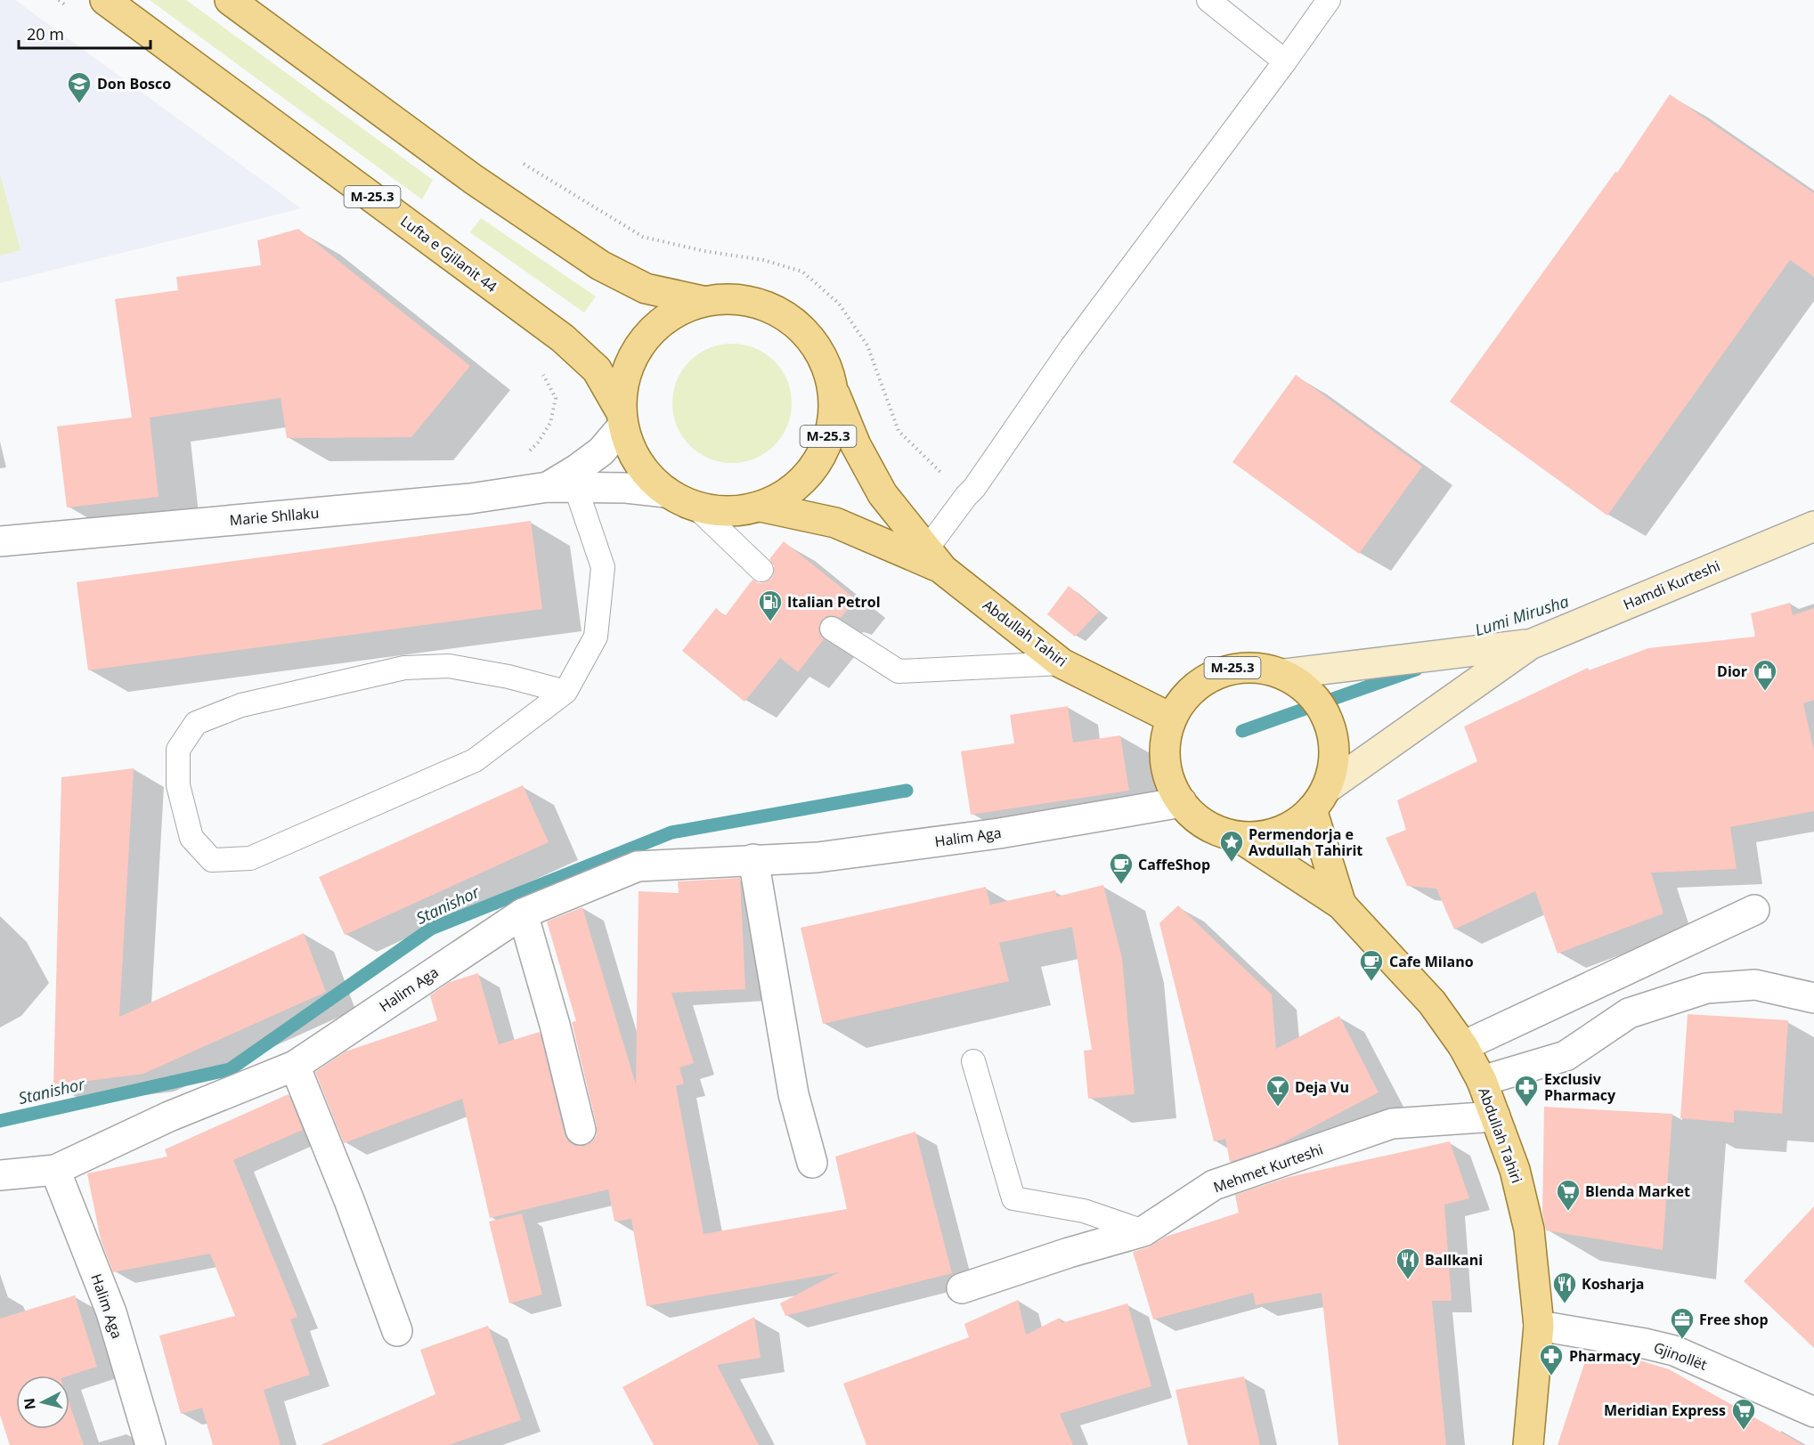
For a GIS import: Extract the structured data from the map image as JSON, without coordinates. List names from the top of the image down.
{
  "streets": {
    "main road": [
      "M-25.3",
      "Lufta e Gjilanit 44",
      "Hamdi Kurteshi",
      "Abdullah Tahiri"
    ],
    "street": [
      "Marie Shllaku",
      "Halim Aga",
      "Mehmet Kurteshi",
      "Gjinollët"
    ]
  },
  "crossings": [
    ["M-25.3", "Lufta e Gjilanit 44"],
    ["M-25.3", "Marie Shllaku"],
    ["M-25.3", "Hamdi Kurteshi"],
    ["M-25.3", "Abdullah Tahiri"],
    ["M-25.3", "Halim Aga"],
    ["Lufta e Gjilanit 44", "Marie Shllaku"],
    ["Hamdi Kurteshi", "Abdullah Tahiri"],
    ["Hamdi Kurteshi", "Halim Aga"],
    ["Abdullah Tahiri", "Halim Aga"],
    ["Abdullah Tahiri", "Mehmet Kurteshi"],
    ["Abdullah Tahiri", "Gjinollët"]
  ],
  "water": ["Lumi Mirusha", "Stanishor"],
  "places": {
    "school or university": ["Don Bosco"],
    "fuel station": ["Italian Petrol"],
    "shop": ["Dior"],
    "place": ["Permendorja e Avdullah Tahirit"],
    "cafe": ["CaffeShop", "Cafe Milano"],
    "bar": ["Deja Vu"],
    "pharmacy": ["Exclusiv Pharmacy", "Pharmacy"],
    "supermarket": ["Blenda Market", "Meridian Express"],
    "restaurant": ["Ballkani", "Kosharja"],
    "office": ["Free shop"]
  },
  "scale_bar": "20 m",
  "north": "left"
}
